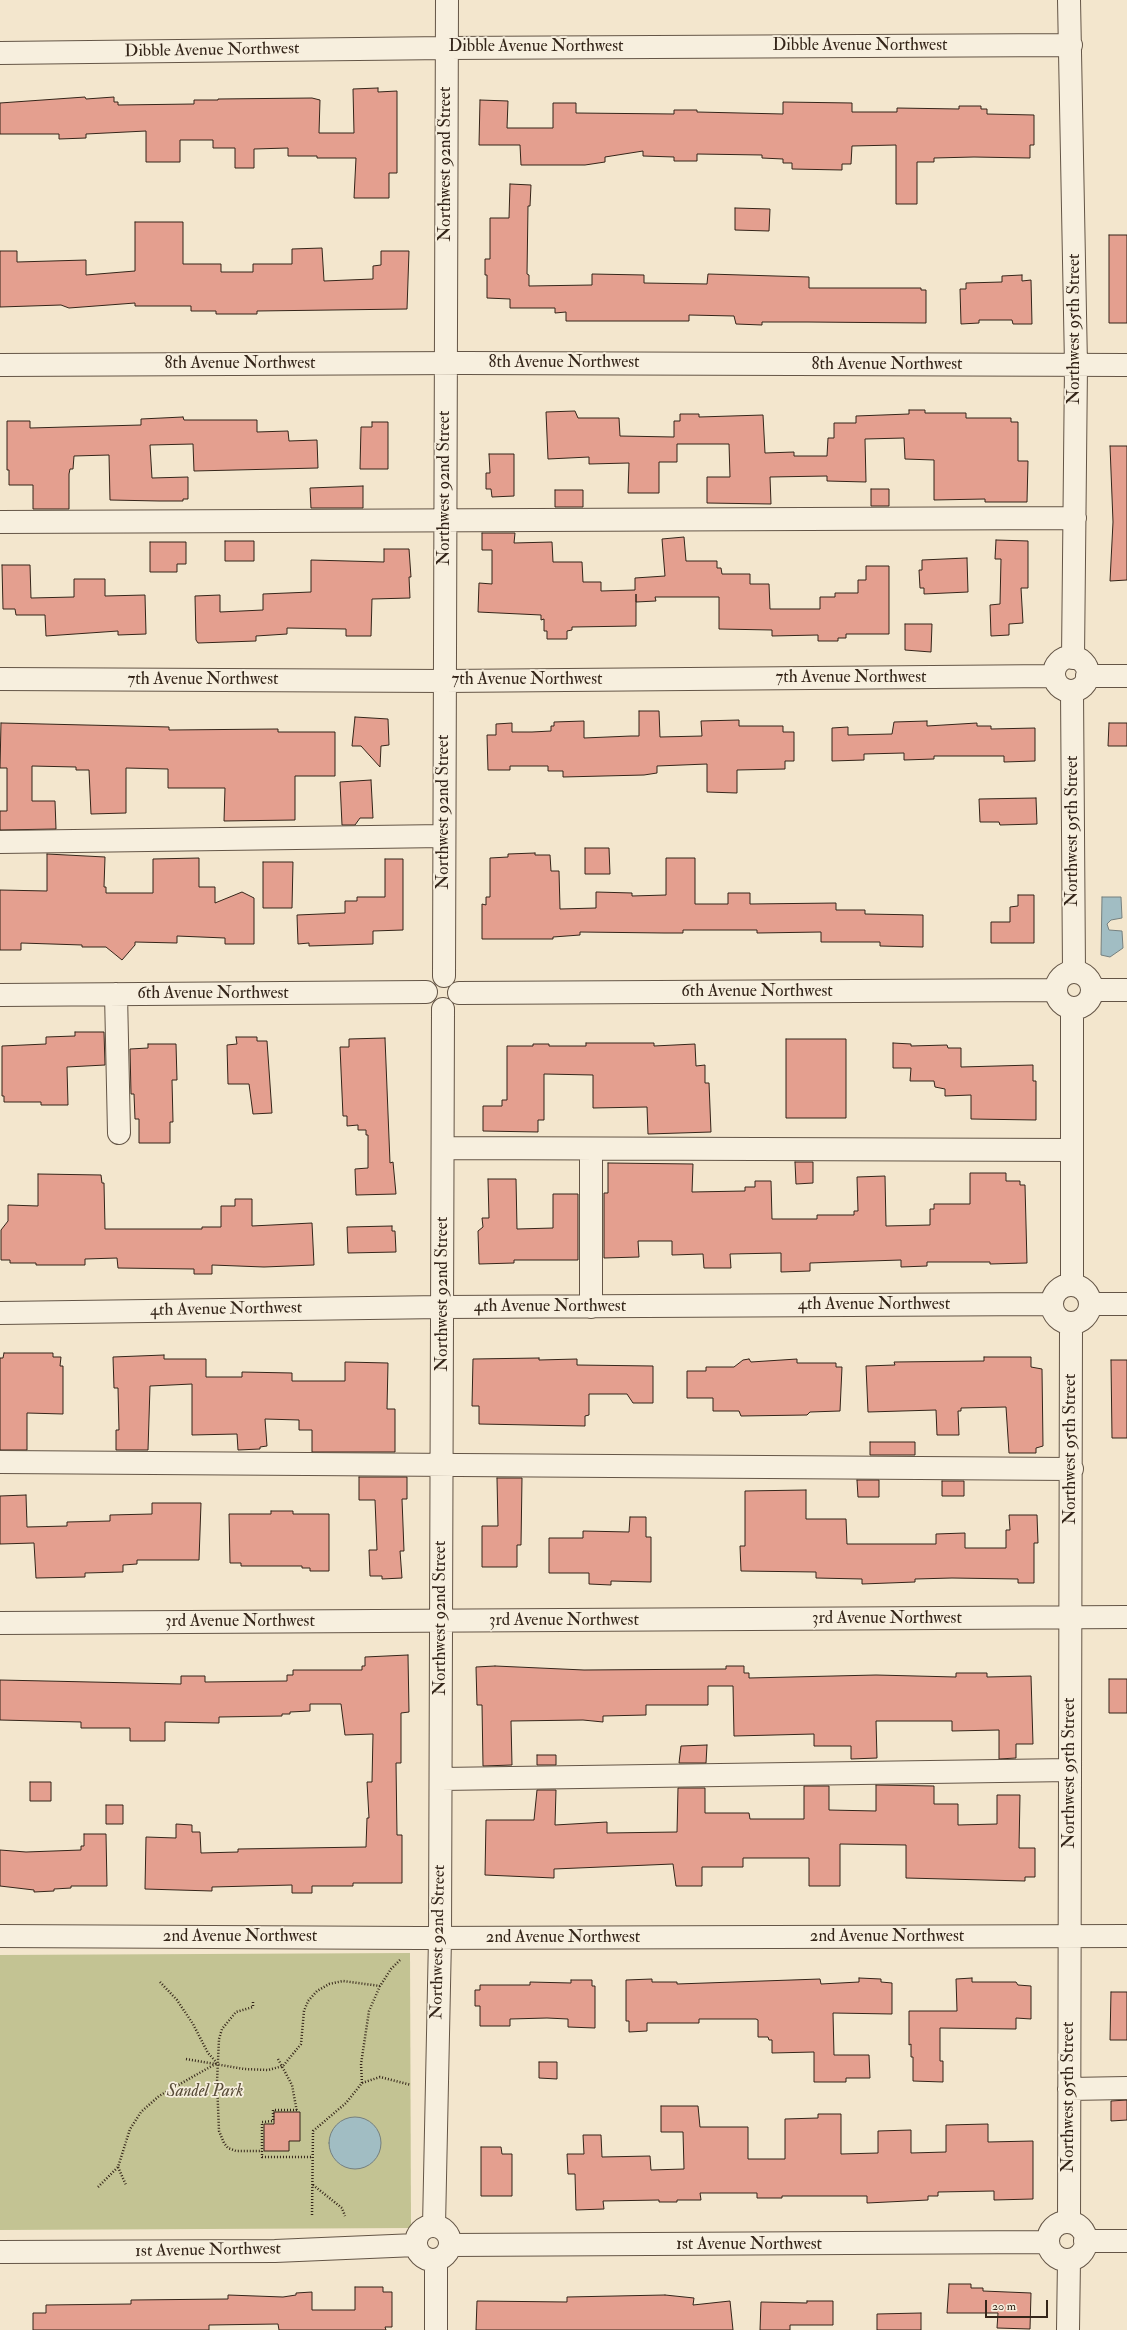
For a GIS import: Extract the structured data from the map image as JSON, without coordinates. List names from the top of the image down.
{
  "streets": {
    "street": [
      "Dibble Avenue Northwest",
      "Northwest 92nd Street",
      "Northwest 95th Street",
      "8th Avenue Northwest",
      "7th Avenue Northwest",
      "6th Avenue Northwest",
      "4th Avenue Northwest",
      "3rd Avenue Northwest",
      "2nd Avenue Northwest",
      "1st Avenue Northwest"
    ]
  },
  "crossings": [
    ["Dibble Avenue Northwest", "Northwest 92nd Street"],
    ["Dibble Avenue Northwest", "Northwest 95th Street"],
    ["Northwest 92nd Street", "8th Avenue Northwest"],
    ["Northwest 92nd Street", "7th Avenue Northwest"],
    ["Northwest 92nd Street", "6th Avenue Northwest"],
    ["Northwest 92nd Street", "4th Avenue Northwest"],
    ["Northwest 92nd Street", "3rd Avenue Northwest"],
    ["Northwest 92nd Street", "2nd Avenue Northwest"],
    ["Northwest 92nd Street", "1st Avenue Northwest"],
    ["Northwest 95th Street", "8th Avenue Northwest"],
    ["Northwest 95th Street", "7th Avenue Northwest"],
    ["Northwest 95th Street", "6th Avenue Northwest"],
    ["Northwest 95th Street", "4th Avenue Northwest"],
    ["Northwest 95th Street", "3rd Avenue Northwest"],
    ["Northwest 95th Street", "2nd Avenue Northwest"],
    ["Northwest 95th Street", "1st Avenue Northwest"]
  ],
  "parks": ["Sandel Park"],
  "scale_bar": "20 m"
}
